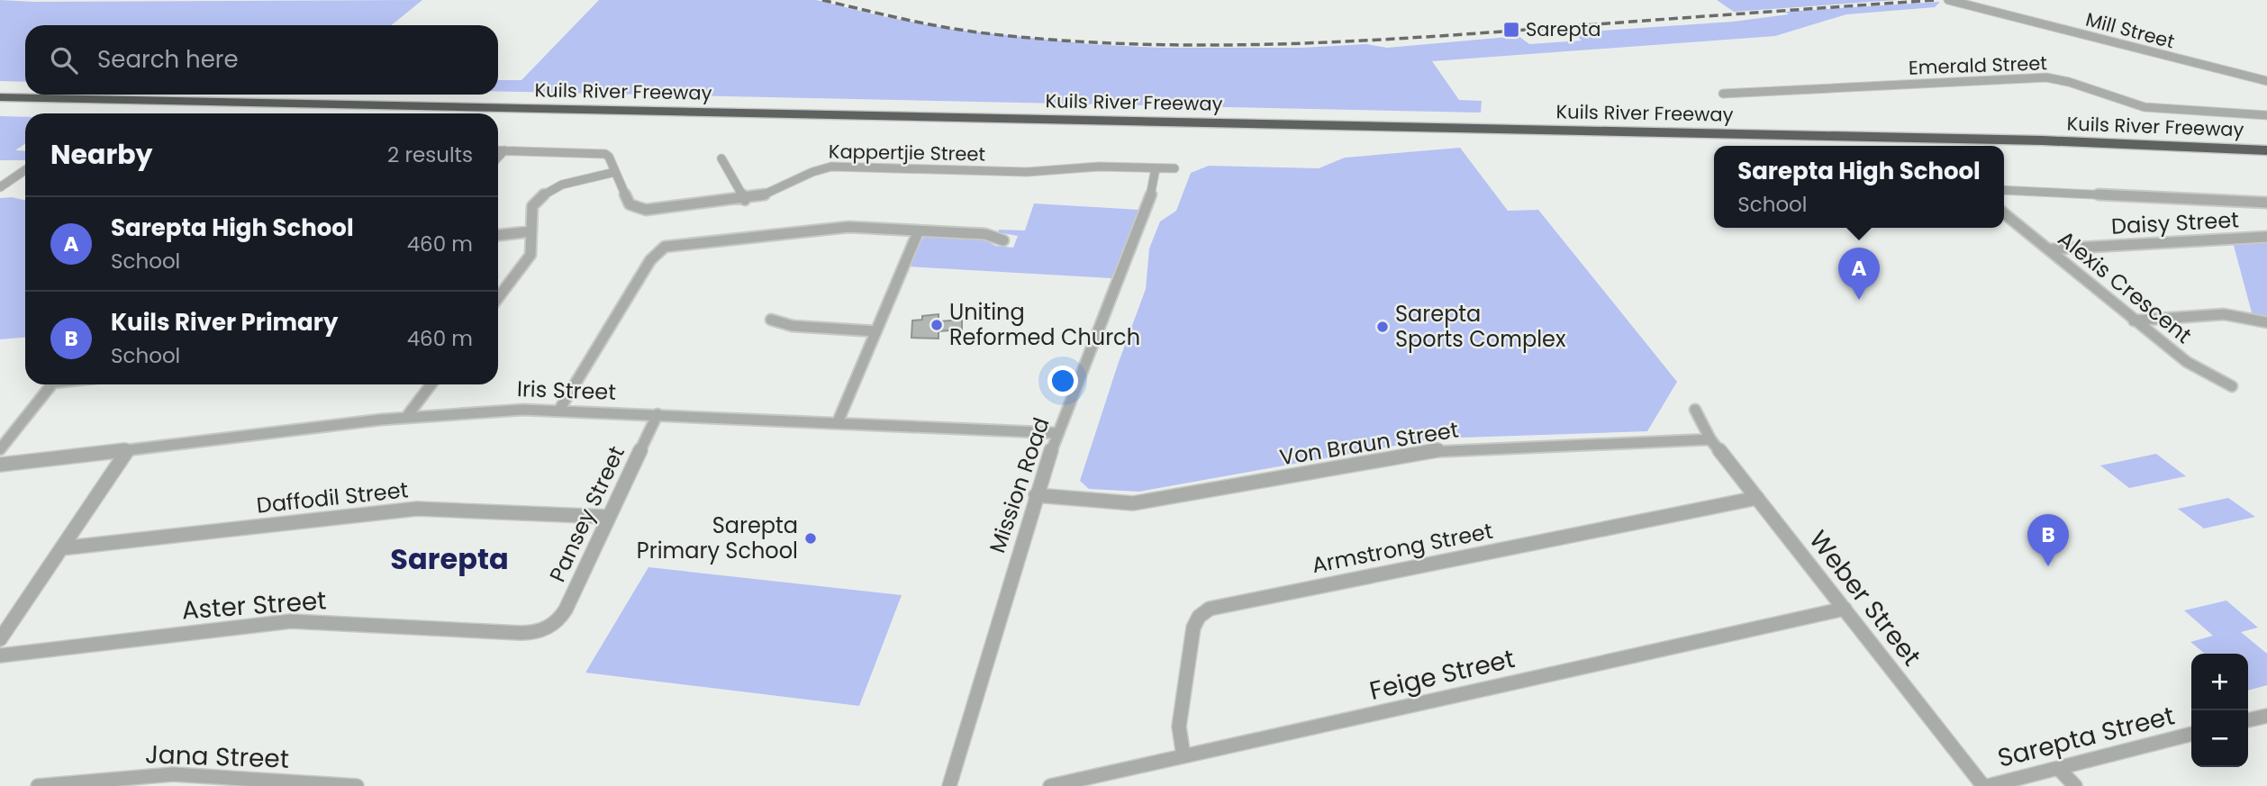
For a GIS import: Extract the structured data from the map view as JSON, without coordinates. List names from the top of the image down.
{
  "streets": {
    "highway": ["Kuils River Freeway"],
    "street": [
      "Mill Street",
      "Emerald Street",
      "Kappertjie Street",
      "Daisy Street",
      "Alexis Crescent",
      "Iris Street",
      "Von Braun Street",
      "Mission Road",
      "Daffodil Street",
      "Pansey Street",
      "Armstrong Street",
      "Weber Street",
      "Aster Street",
      "Feige Street",
      "Sarepta Street",
      "Jana Street"
    ]
  },
  "crossings": [
    ["Kappertjie Street", "Mission Road"],
    ["Daisy Street", "Alexis Crescent"],
    ["Iris Street", "Mission Road"],
    ["Iris Street", "Pansey Street"],
    ["Von Braun Street", "Mission Road"],
    ["Von Braun Street", "Weber Street"],
    ["Daffodil Street", "Pansey Street"],
    ["Pansey Street", "Aster Street"],
    ["Armstrong Street", "Weber Street"],
    ["Armstrong Street", "Feige Street"],
    ["Weber Street", "Feige Street"],
    ["Weber Street", "Sarepta Street"]
  ],
  "districts": ["Sarepta"],
  "places": {
    "transit": ["Sarepta"],
    "other": ["Uniting Reformed Church", "Sarepta Sports Complex", "Sarepta Primary School"]
  },
  "page": {
    "search": "Search here",
    "heading": ["Nearby", "2 results"],
    "popup": ["Sarepta High School", "School"],
    "list": [
      {
        "mark": "A",
        "name": "Sarepta High School",
        "note": "School",
        "value": "460 m"
      },
      {
        "mark": "B",
        "name": "Kuils River Primary",
        "note": "School",
        "value": "460 m"
      }
    ],
    "pins": ["A", "B"],
    "map_buttons": ["+", "−"]
  }
}
